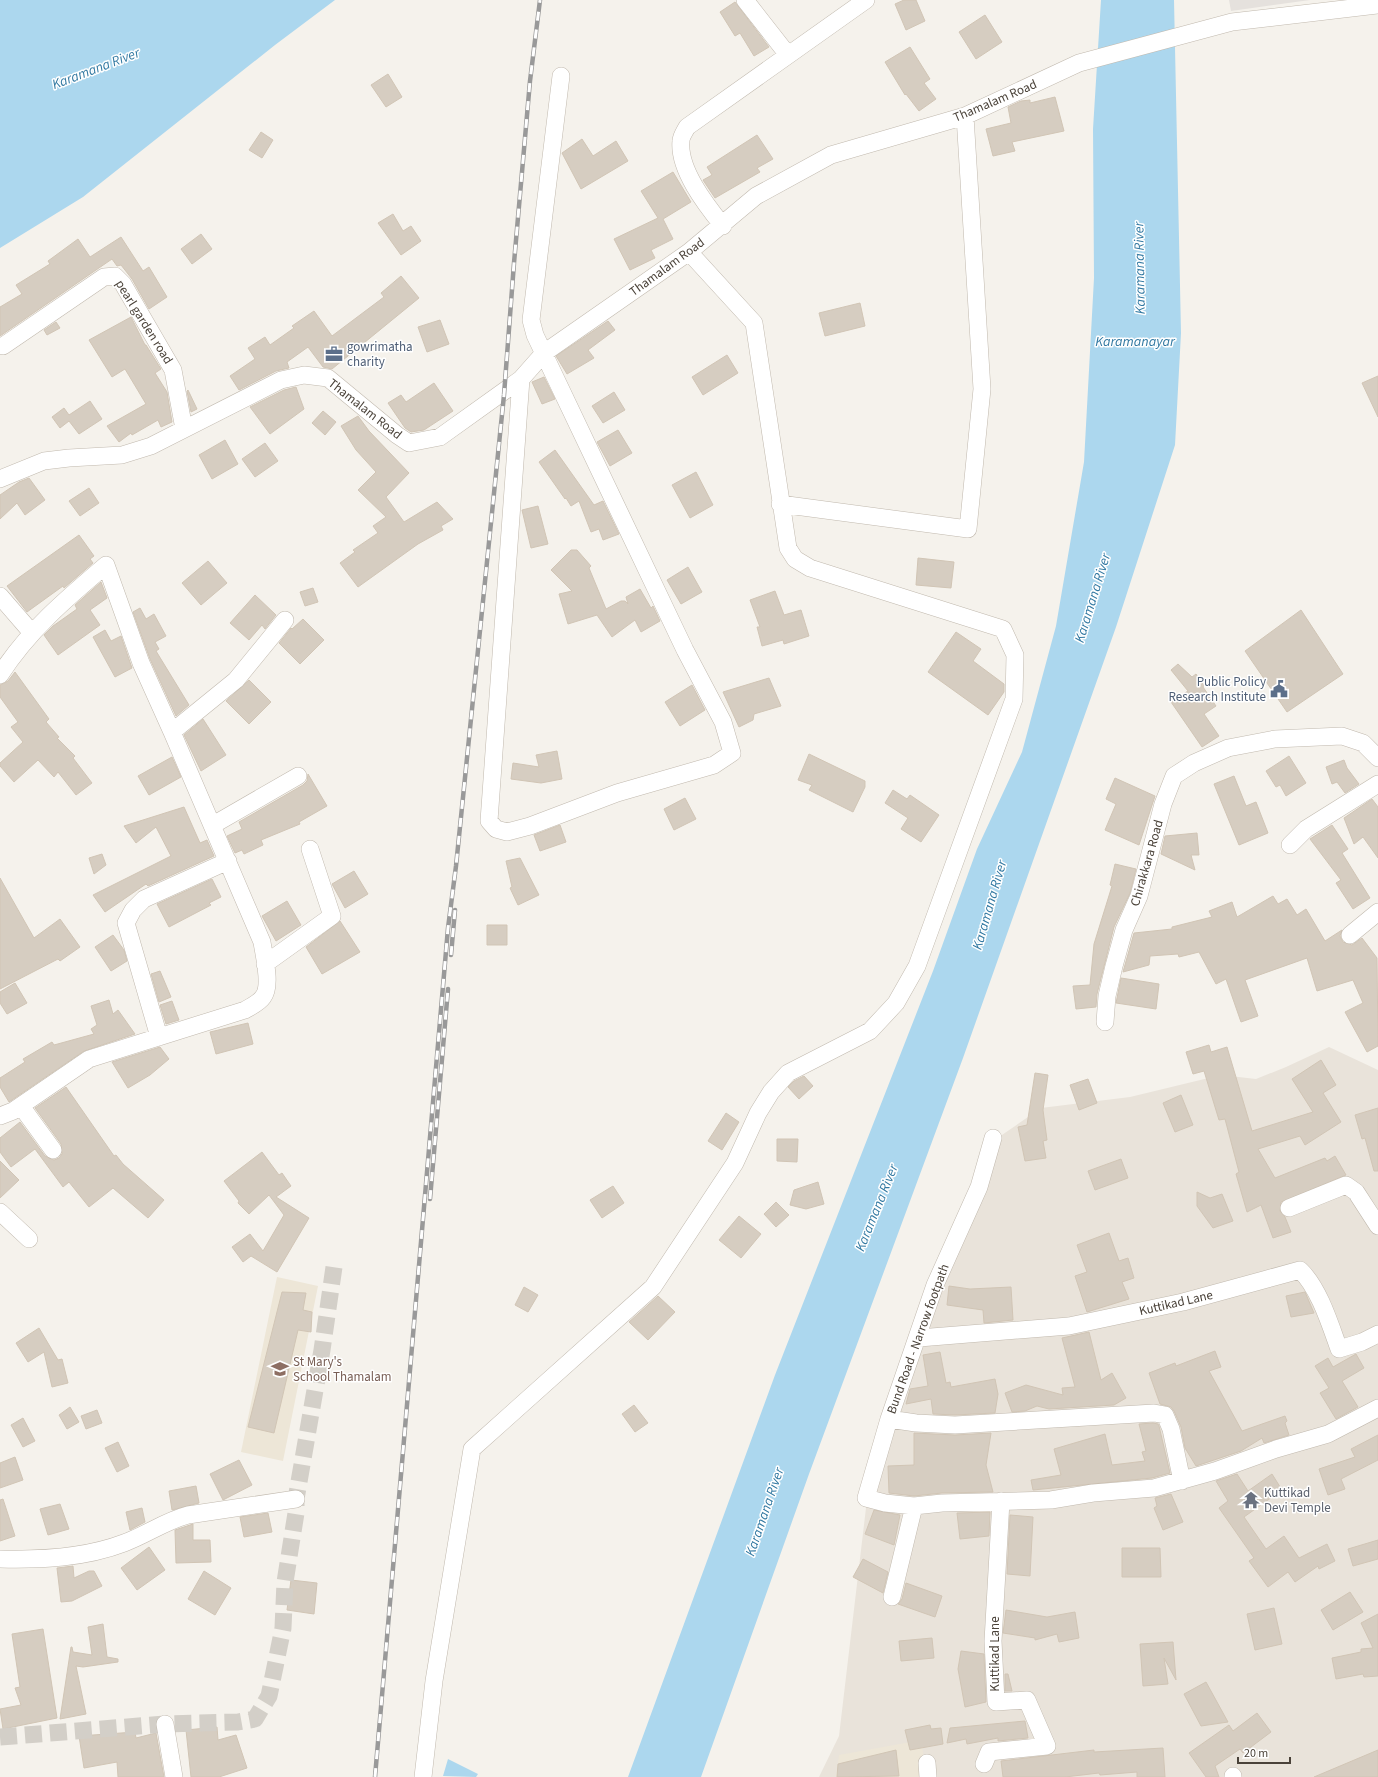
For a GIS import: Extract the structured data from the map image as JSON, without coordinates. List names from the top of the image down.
{
  "streets": {
    "street": [
      "Thamalam Road",
      "pearl garden road",
      "Chirakkara Road",
      "Kuttikad Lane",
      "Bund Road - Narrow footpath"
    ]
  },
  "crossings": [
    ["Thamalam Road", "pearl garden road"],
    ["Kuttikad Lane", "Bund Road - Narrow footpath"]
  ],
  "water": ["Karamana River", "Karamanayar"],
  "places": {
    "office": ["gowrimatha charity"],
    "public building": ["Public Policy Research Institute"],
    "school or university": ["St Mary's School Thamalam"],
    "temple": ["Kuttikad Devi Temple"]
  },
  "scale_bar": "20 m"
}
